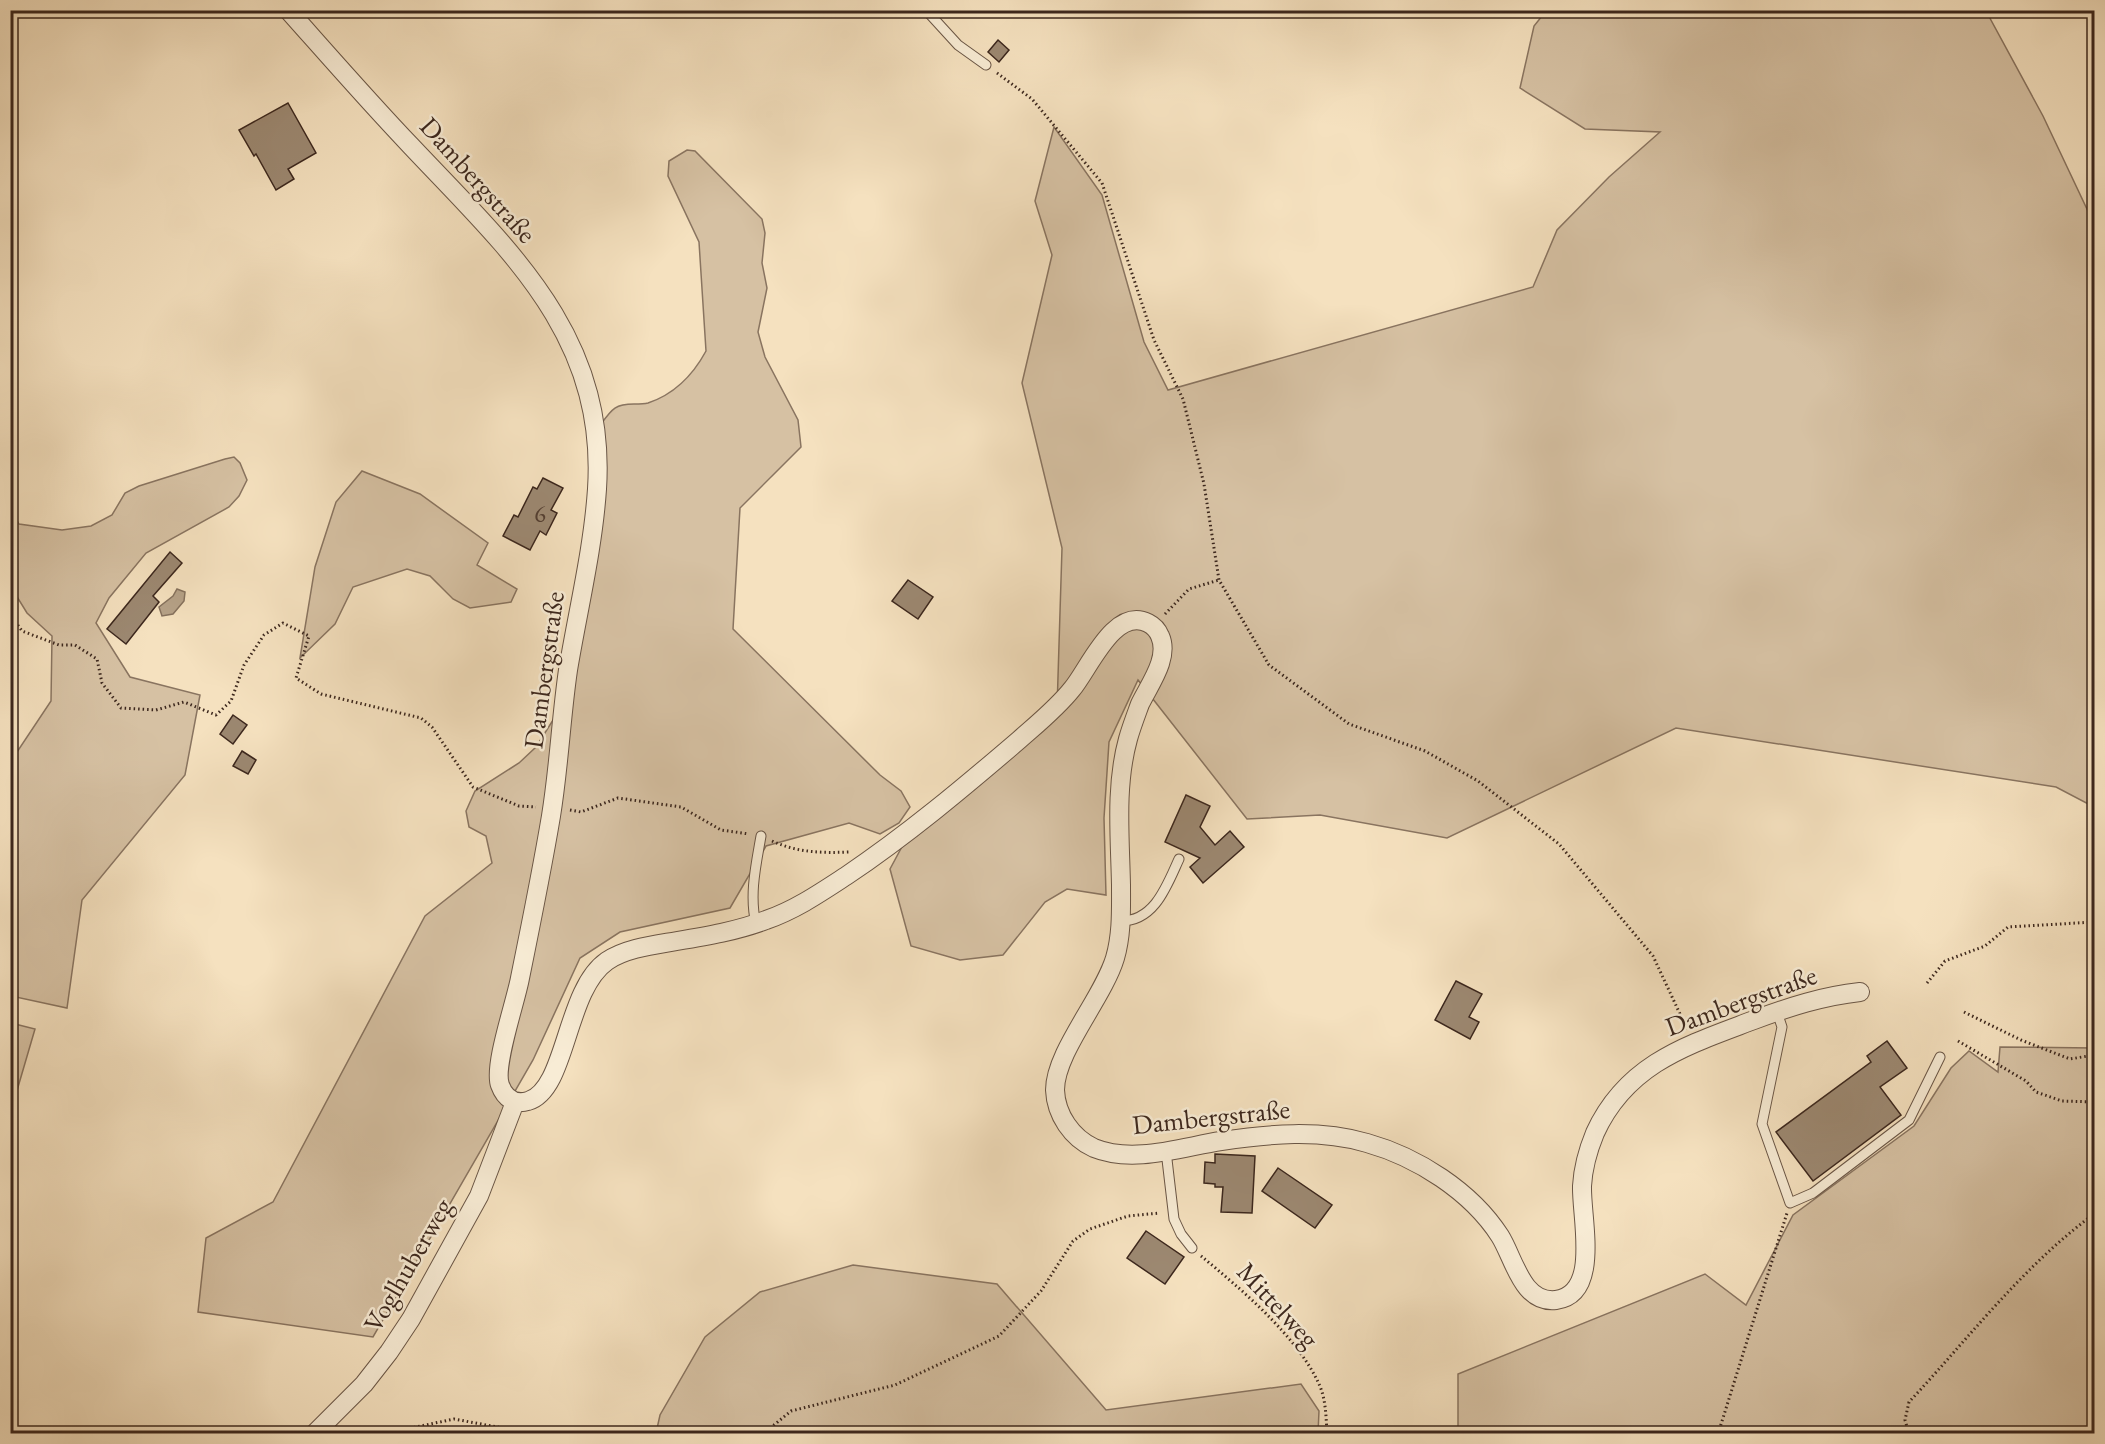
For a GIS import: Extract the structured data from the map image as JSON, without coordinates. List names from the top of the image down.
{
  "streets": {
    "street": ["Dambergstraße", "Voglhuberweg"],
    "path": ["Mittelweg"]
  },
  "crossings": [
    ["Dambergstraße", "Voglhuberweg"]
  ],
  "house_numbers": ["6"]
}
